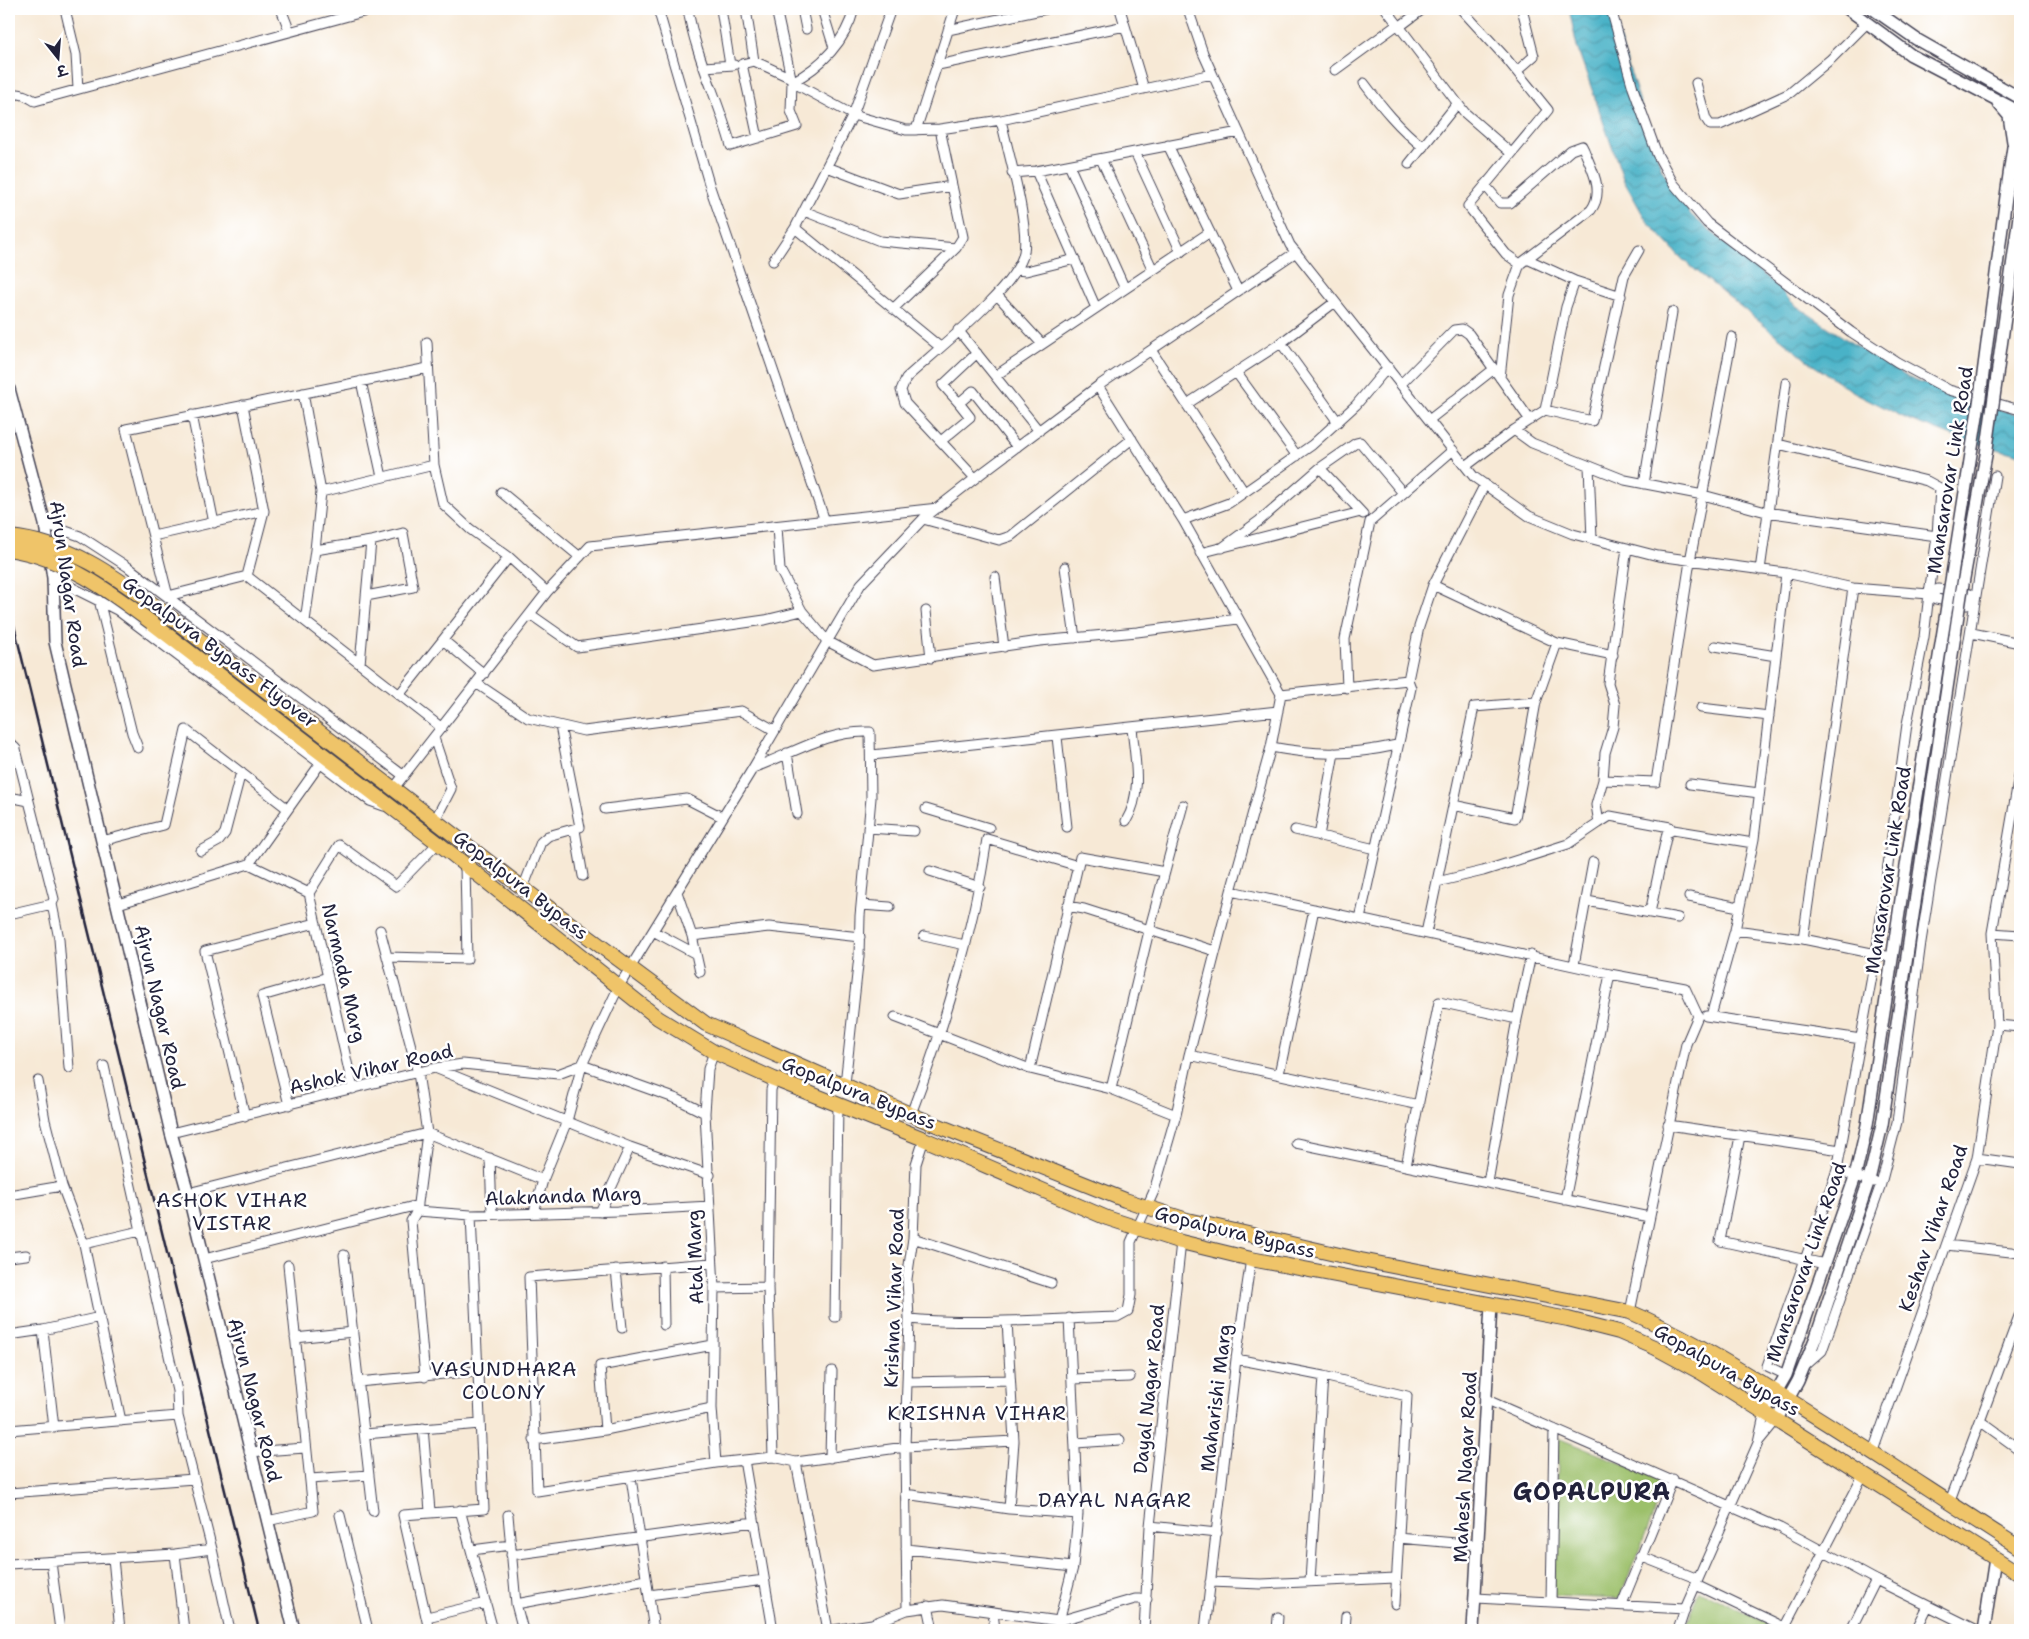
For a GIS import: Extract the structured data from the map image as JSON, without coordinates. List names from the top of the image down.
{
  "streets": {
    "main road": ["Gopalpura Bypass Flyover", "Gopalpura Bypass"],
    "street": [
      "Mansarovar Link Road",
      "Ajrun Nagar Road",
      "Narmada Marg",
      "Ashok Vihar Road",
      "Alaknanda Marg",
      "Keshav Vihar Road",
      "Atal Marg",
      "Krishna Vihar Road",
      "Dayal Nagar Road",
      "Maharishi Marg",
      "Mahesh Nagar Road"
    ]
  },
  "crossings": [
    ["Mansarovar Link Road", "Gopalpura Bypass"],
    ["Ajrun Nagar Road", "Ashok Vihar Road"],
    ["Ajrun Nagar Road", "Alaknanda Marg"],
    ["Gopalpura Bypass Flyover", "Gopalpura Bypass"],
    ["Gopalpura Bypass", "Keshav Vihar Road"],
    ["Gopalpura Bypass", "Atal Marg"],
    ["Gopalpura Bypass", "Krishna Vihar Road"],
    ["Gopalpura Bypass", "Dayal Nagar Road"],
    ["Gopalpura Bypass", "Maharishi Marg"],
    ["Gopalpura Bypass", "Mahesh Nagar Road"],
    ["Narmada Marg", "Ashok Vihar Road"],
    ["Alaknanda Marg", "Atal Marg"]
  ],
  "districts": [
    "ASHOK VIHAR VISTAR",
    "VASUNDHARA COLONY",
    "KRISHNA VIHAR",
    "GOPALPURA",
    "DAYAL NAGAR"
  ],
  "north": "bottom"
}
